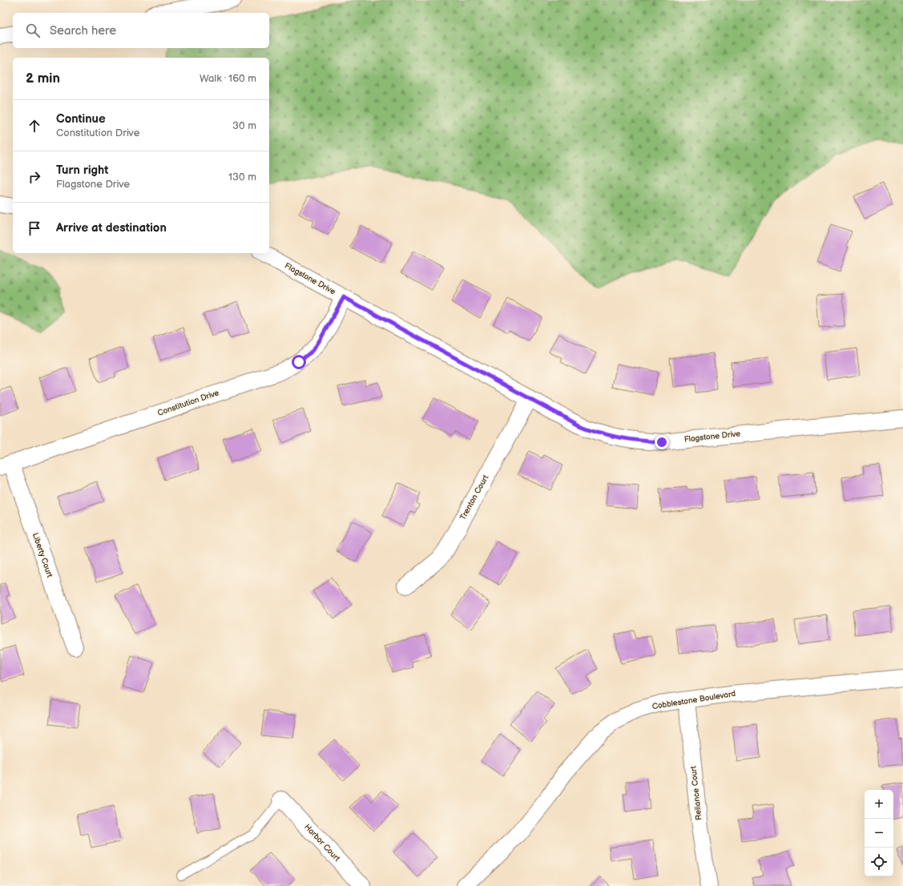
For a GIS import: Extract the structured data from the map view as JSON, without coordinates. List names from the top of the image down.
{
  "streets": {
    "street": [
      "Flagstone Drive",
      "Constitution Drive",
      "Trenton Court",
      "Liberty Court",
      "Cobblestone Boulevard",
      "Reliance Court",
      "Harbor Court"
    ]
  },
  "crossings": [
    ["Flagstone Drive", "Constitution Drive"],
    ["Flagstone Drive", "Trenton Court"],
    ["Constitution Drive", "Liberty Court"],
    ["Cobblestone Boulevard", "Reliance Court"]
  ],
  "page": {
    "search": "Search here",
    "heading": ["2 min", "Walk · 160 m"],
    "list": [
      ["Continue", "Constitution Drive", "30 m"],
      ["Turn right", "Flagstone Drive", "130 m"],
      "Arrive at destination"
    ],
    "map_buttons": ["+", "−"]
  }
}
